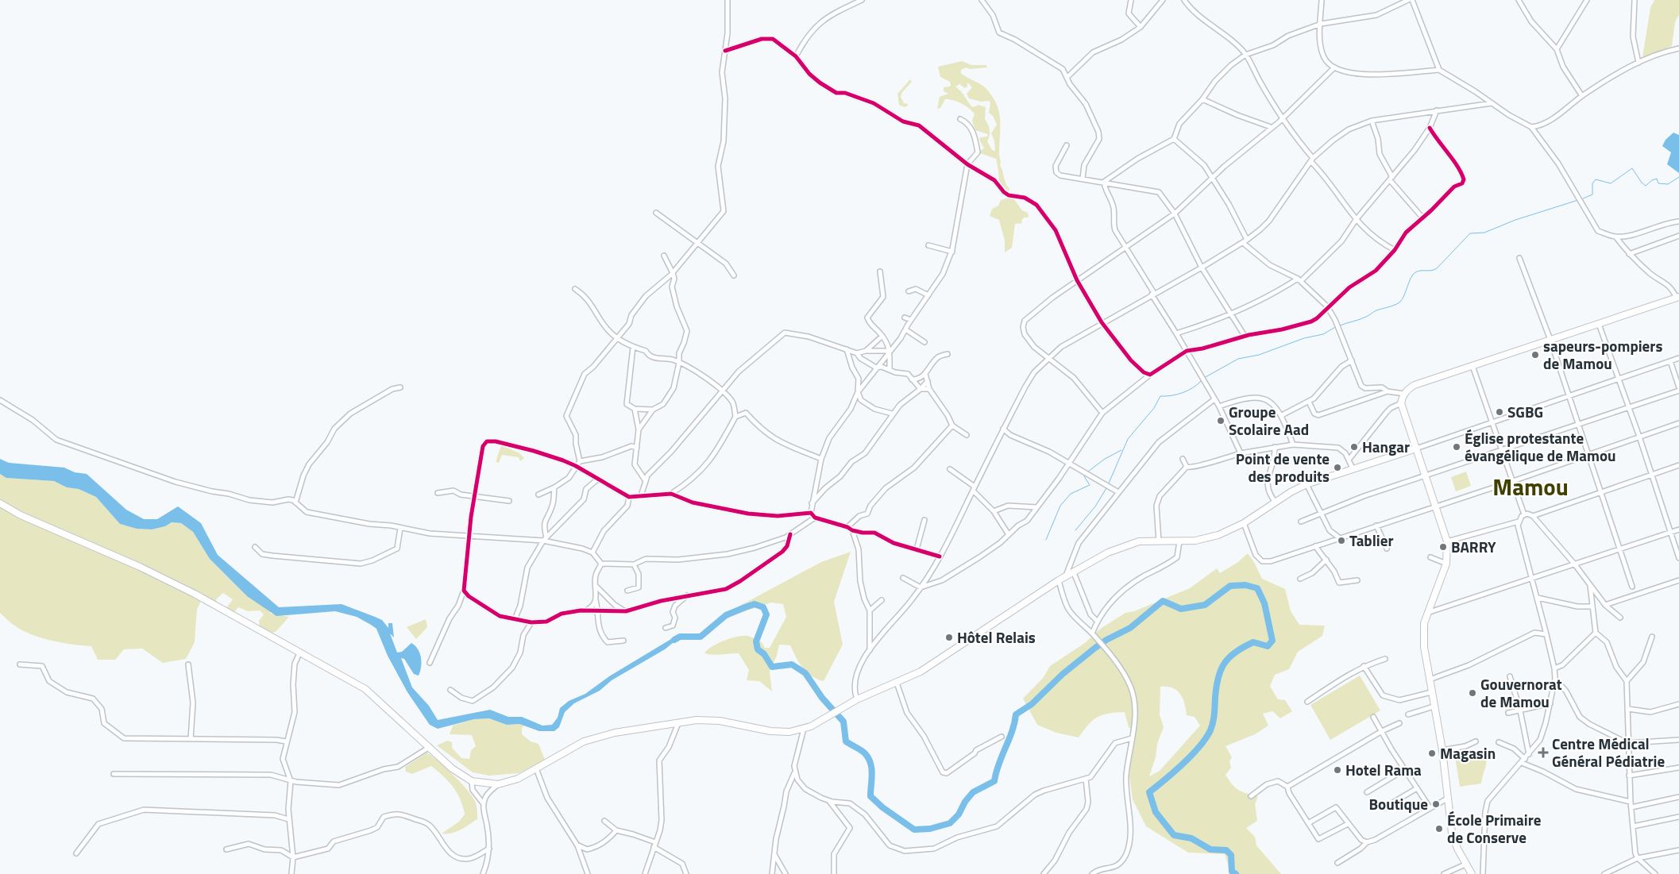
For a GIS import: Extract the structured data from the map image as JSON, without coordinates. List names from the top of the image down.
{
  "districts": ["Mamou"],
  "places": {
    "other": [
      "sapeurs-pompiers de Mamou",
      "SGBG",
      "Groupe Scolaire Aad",
      "Hangar",
      "Église protestante évangélique de Mamou",
      "Point de vente des produits",
      "Tablier",
      "BARRY",
      "Hôtel Relais",
      "Gouvernorat de Mamou",
      "Magasin",
      "Hotel Rama",
      "Boutique",
      "École Primaire de Conserve"
    ],
    "health": ["Centre Médical Général Pédiatrie"]
  }
}
